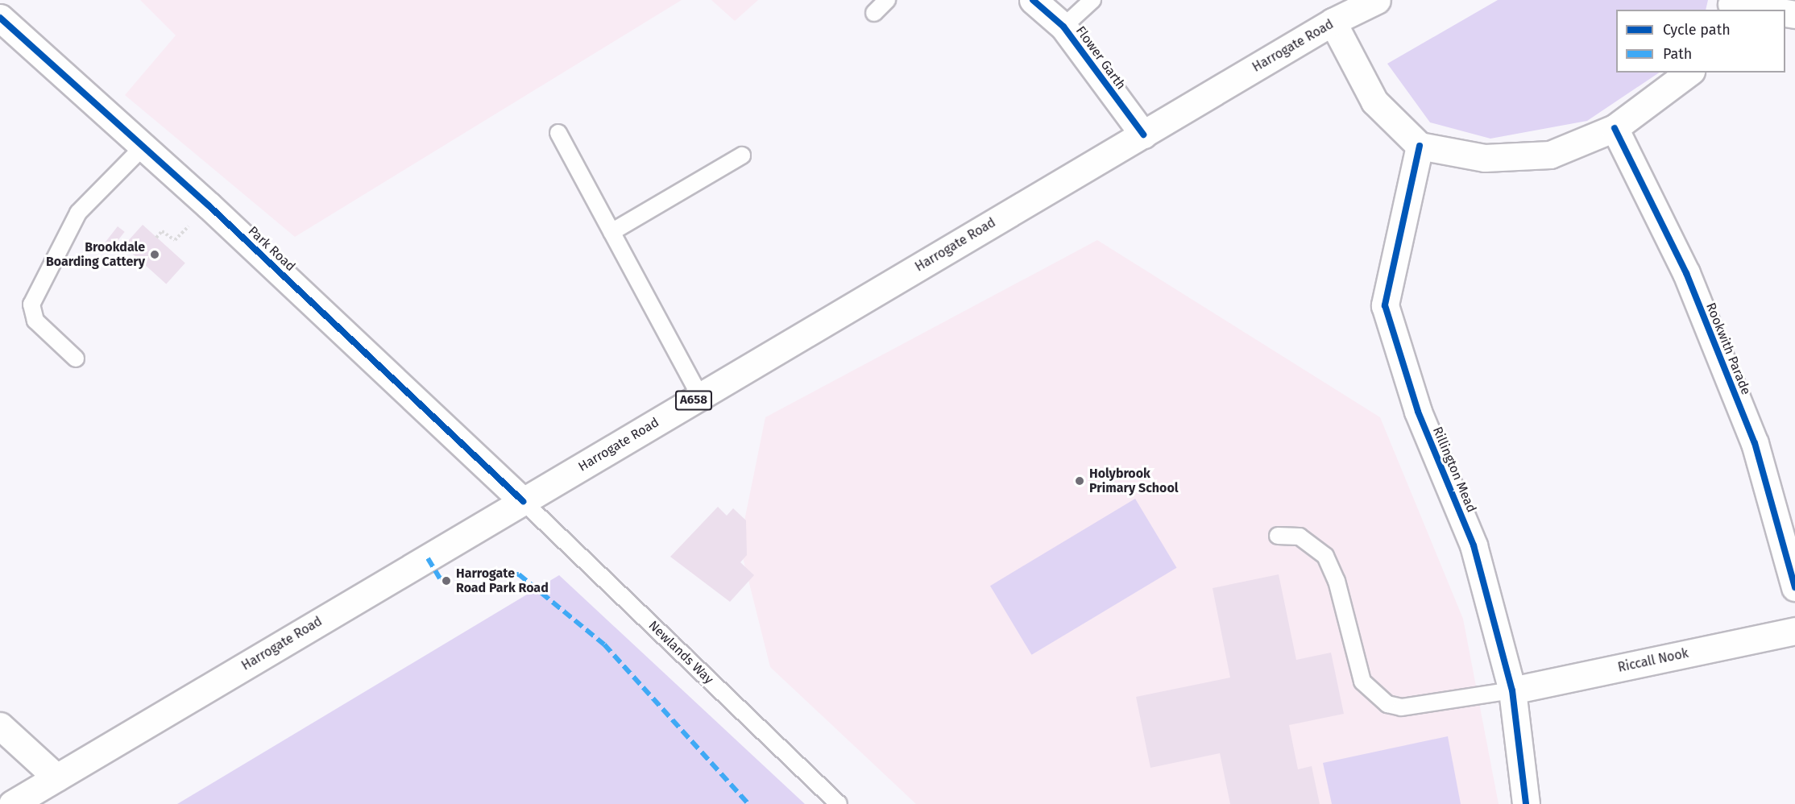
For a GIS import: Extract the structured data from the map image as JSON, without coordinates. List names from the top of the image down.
{
  "streets": {
    "main road": [
      "Harrogate Road",
      "Flower Garth",
      "Park Road",
      "Rookwith Parade",
      "A658",
      "Rillington Mead",
      "Riccall Nook"
    ],
    "lane": ["Newlands Way"]
  },
  "crossings": [
    ["Harrogate Road", "Flower Garth"],
    ["Harrogate Road", "Park Road"],
    ["Harrogate Road", "Newlands Way"],
    ["Park Road", "Newlands Way"],
    ["Rillington Mead", "Riccall Nook"]
  ],
  "places": ["Brookdale Boarding Cattery", "Holybrook Primary School", "Harrogate Road Park Road"],
  "legend": ["Cycle path", "Path"]
}
